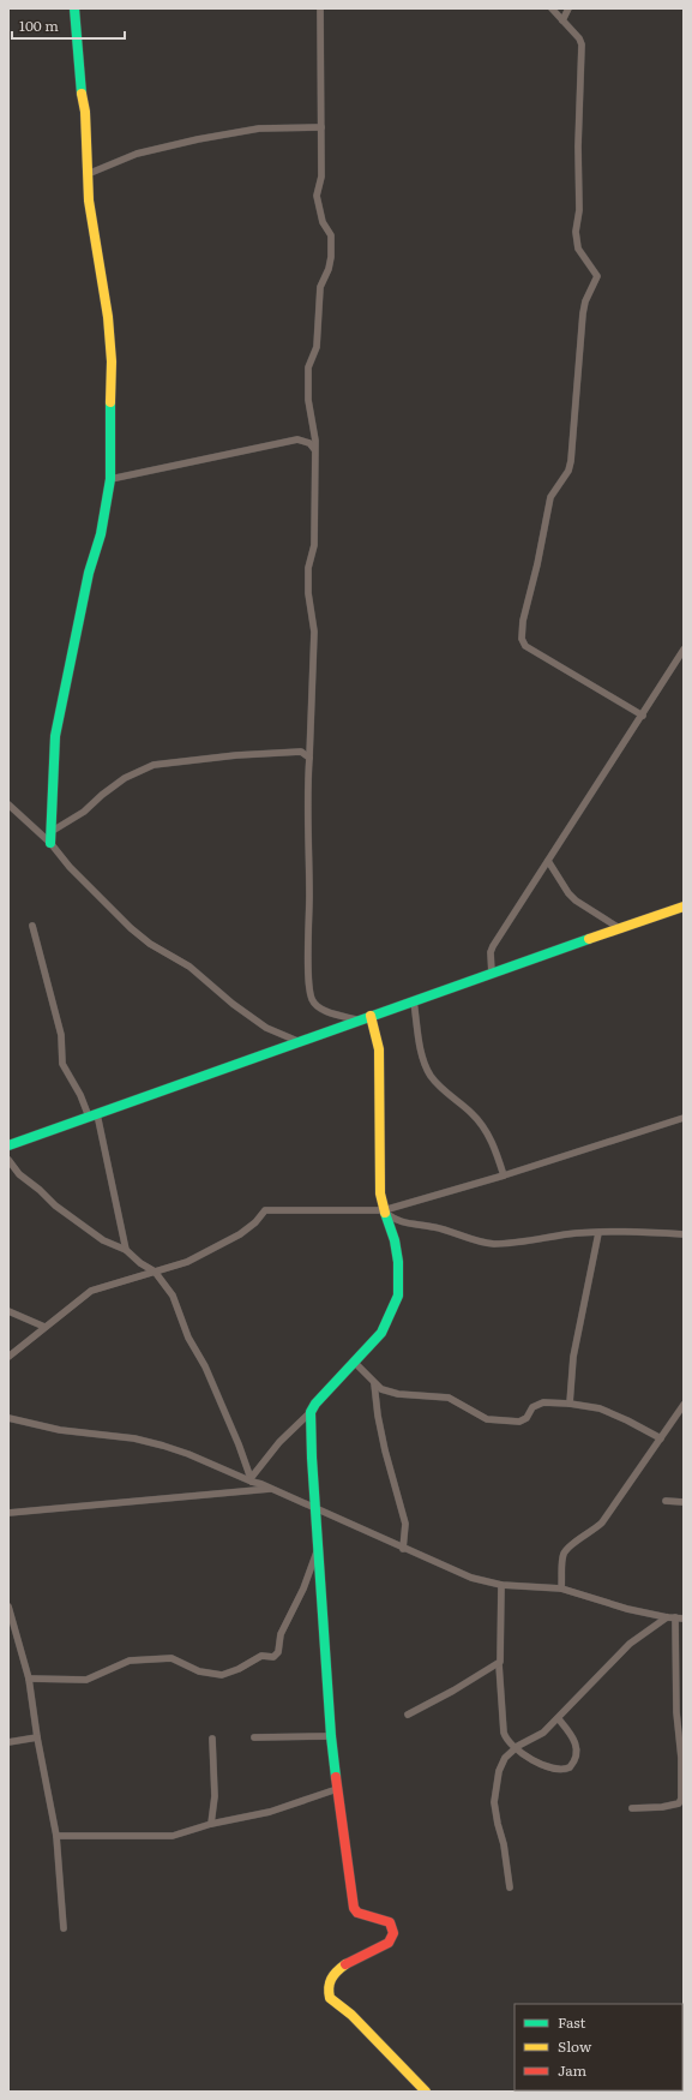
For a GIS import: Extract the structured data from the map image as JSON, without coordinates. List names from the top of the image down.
{
  "legend": ["Fast", "Slow", "Jam"],
  "scale_bar": "100 m"
}
